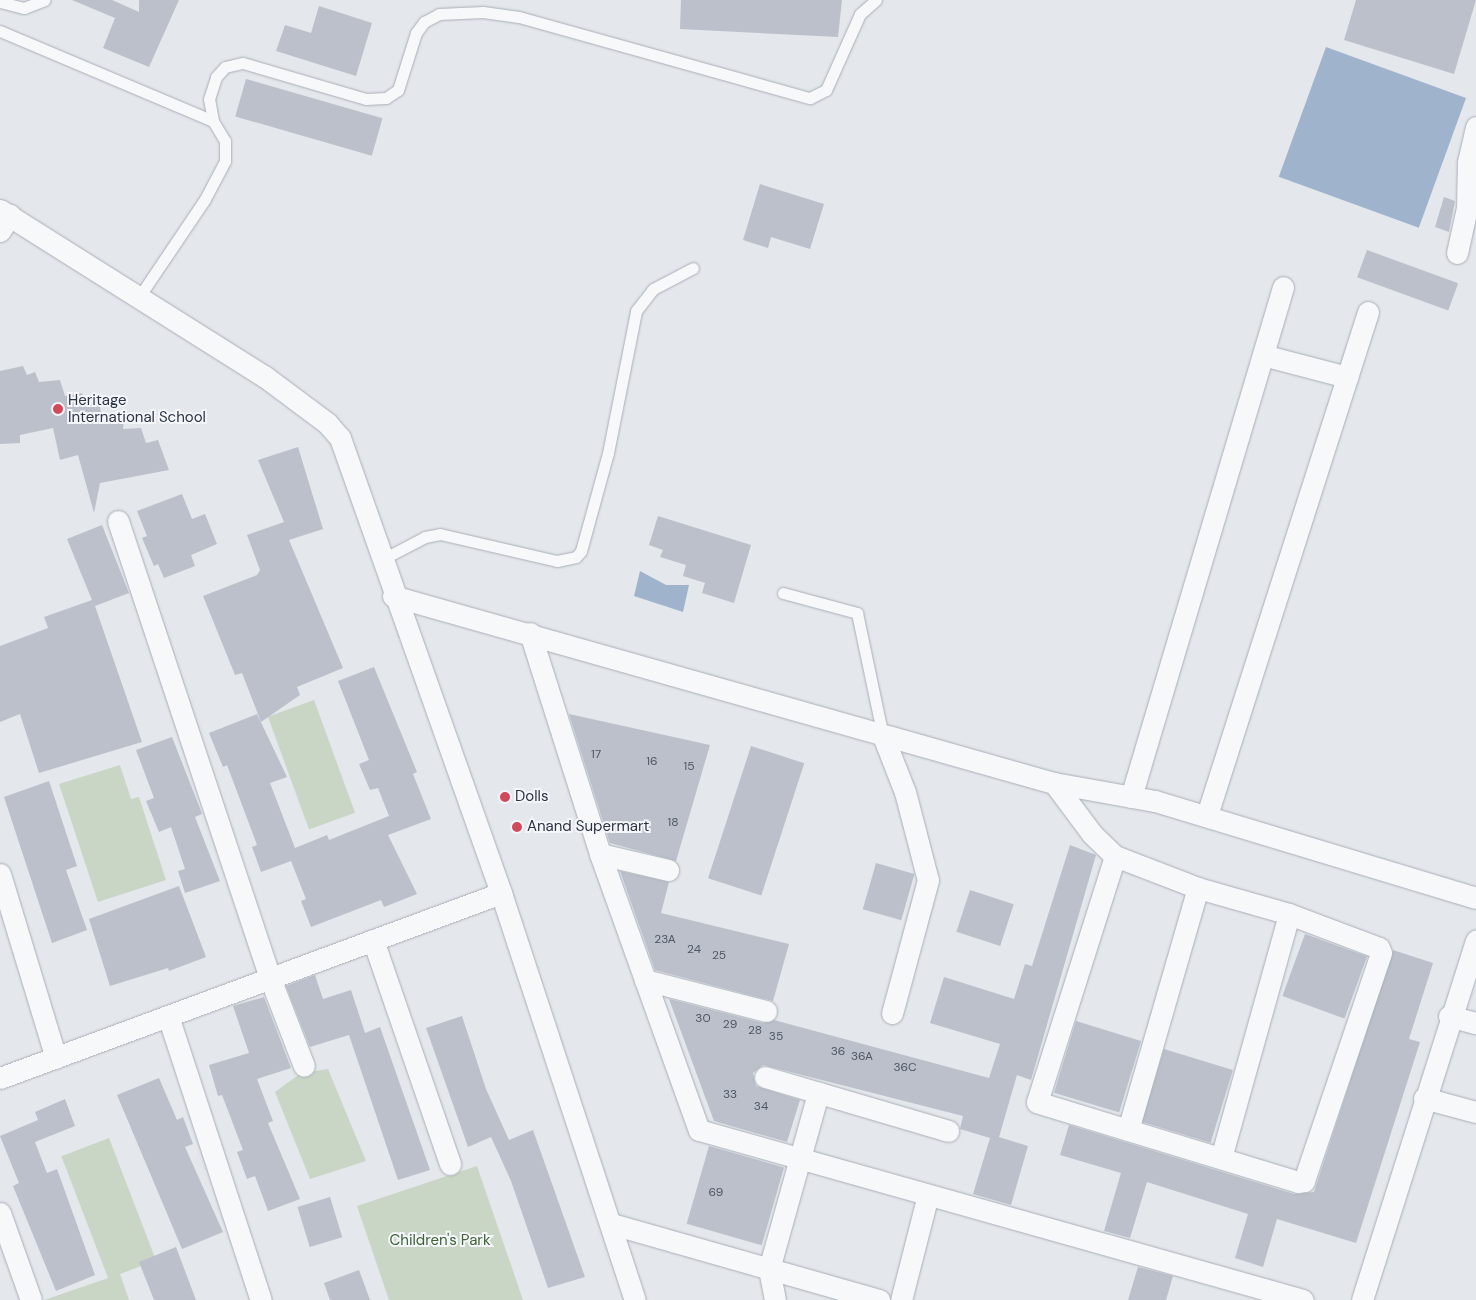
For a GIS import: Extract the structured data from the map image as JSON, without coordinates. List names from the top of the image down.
{
  "parks": ["Children's Park"],
  "places": ["Heritage International School", "Dolls", "Anand Supermart"],
  "house_numbers": [
    "17",
    "16",
    "15",
    "18",
    "23A",
    "24",
    "25",
    "30",
    "29",
    "28",
    "35",
    "36",
    "36A",
    "36C",
    "33",
    "34",
    "69"
  ]
}
